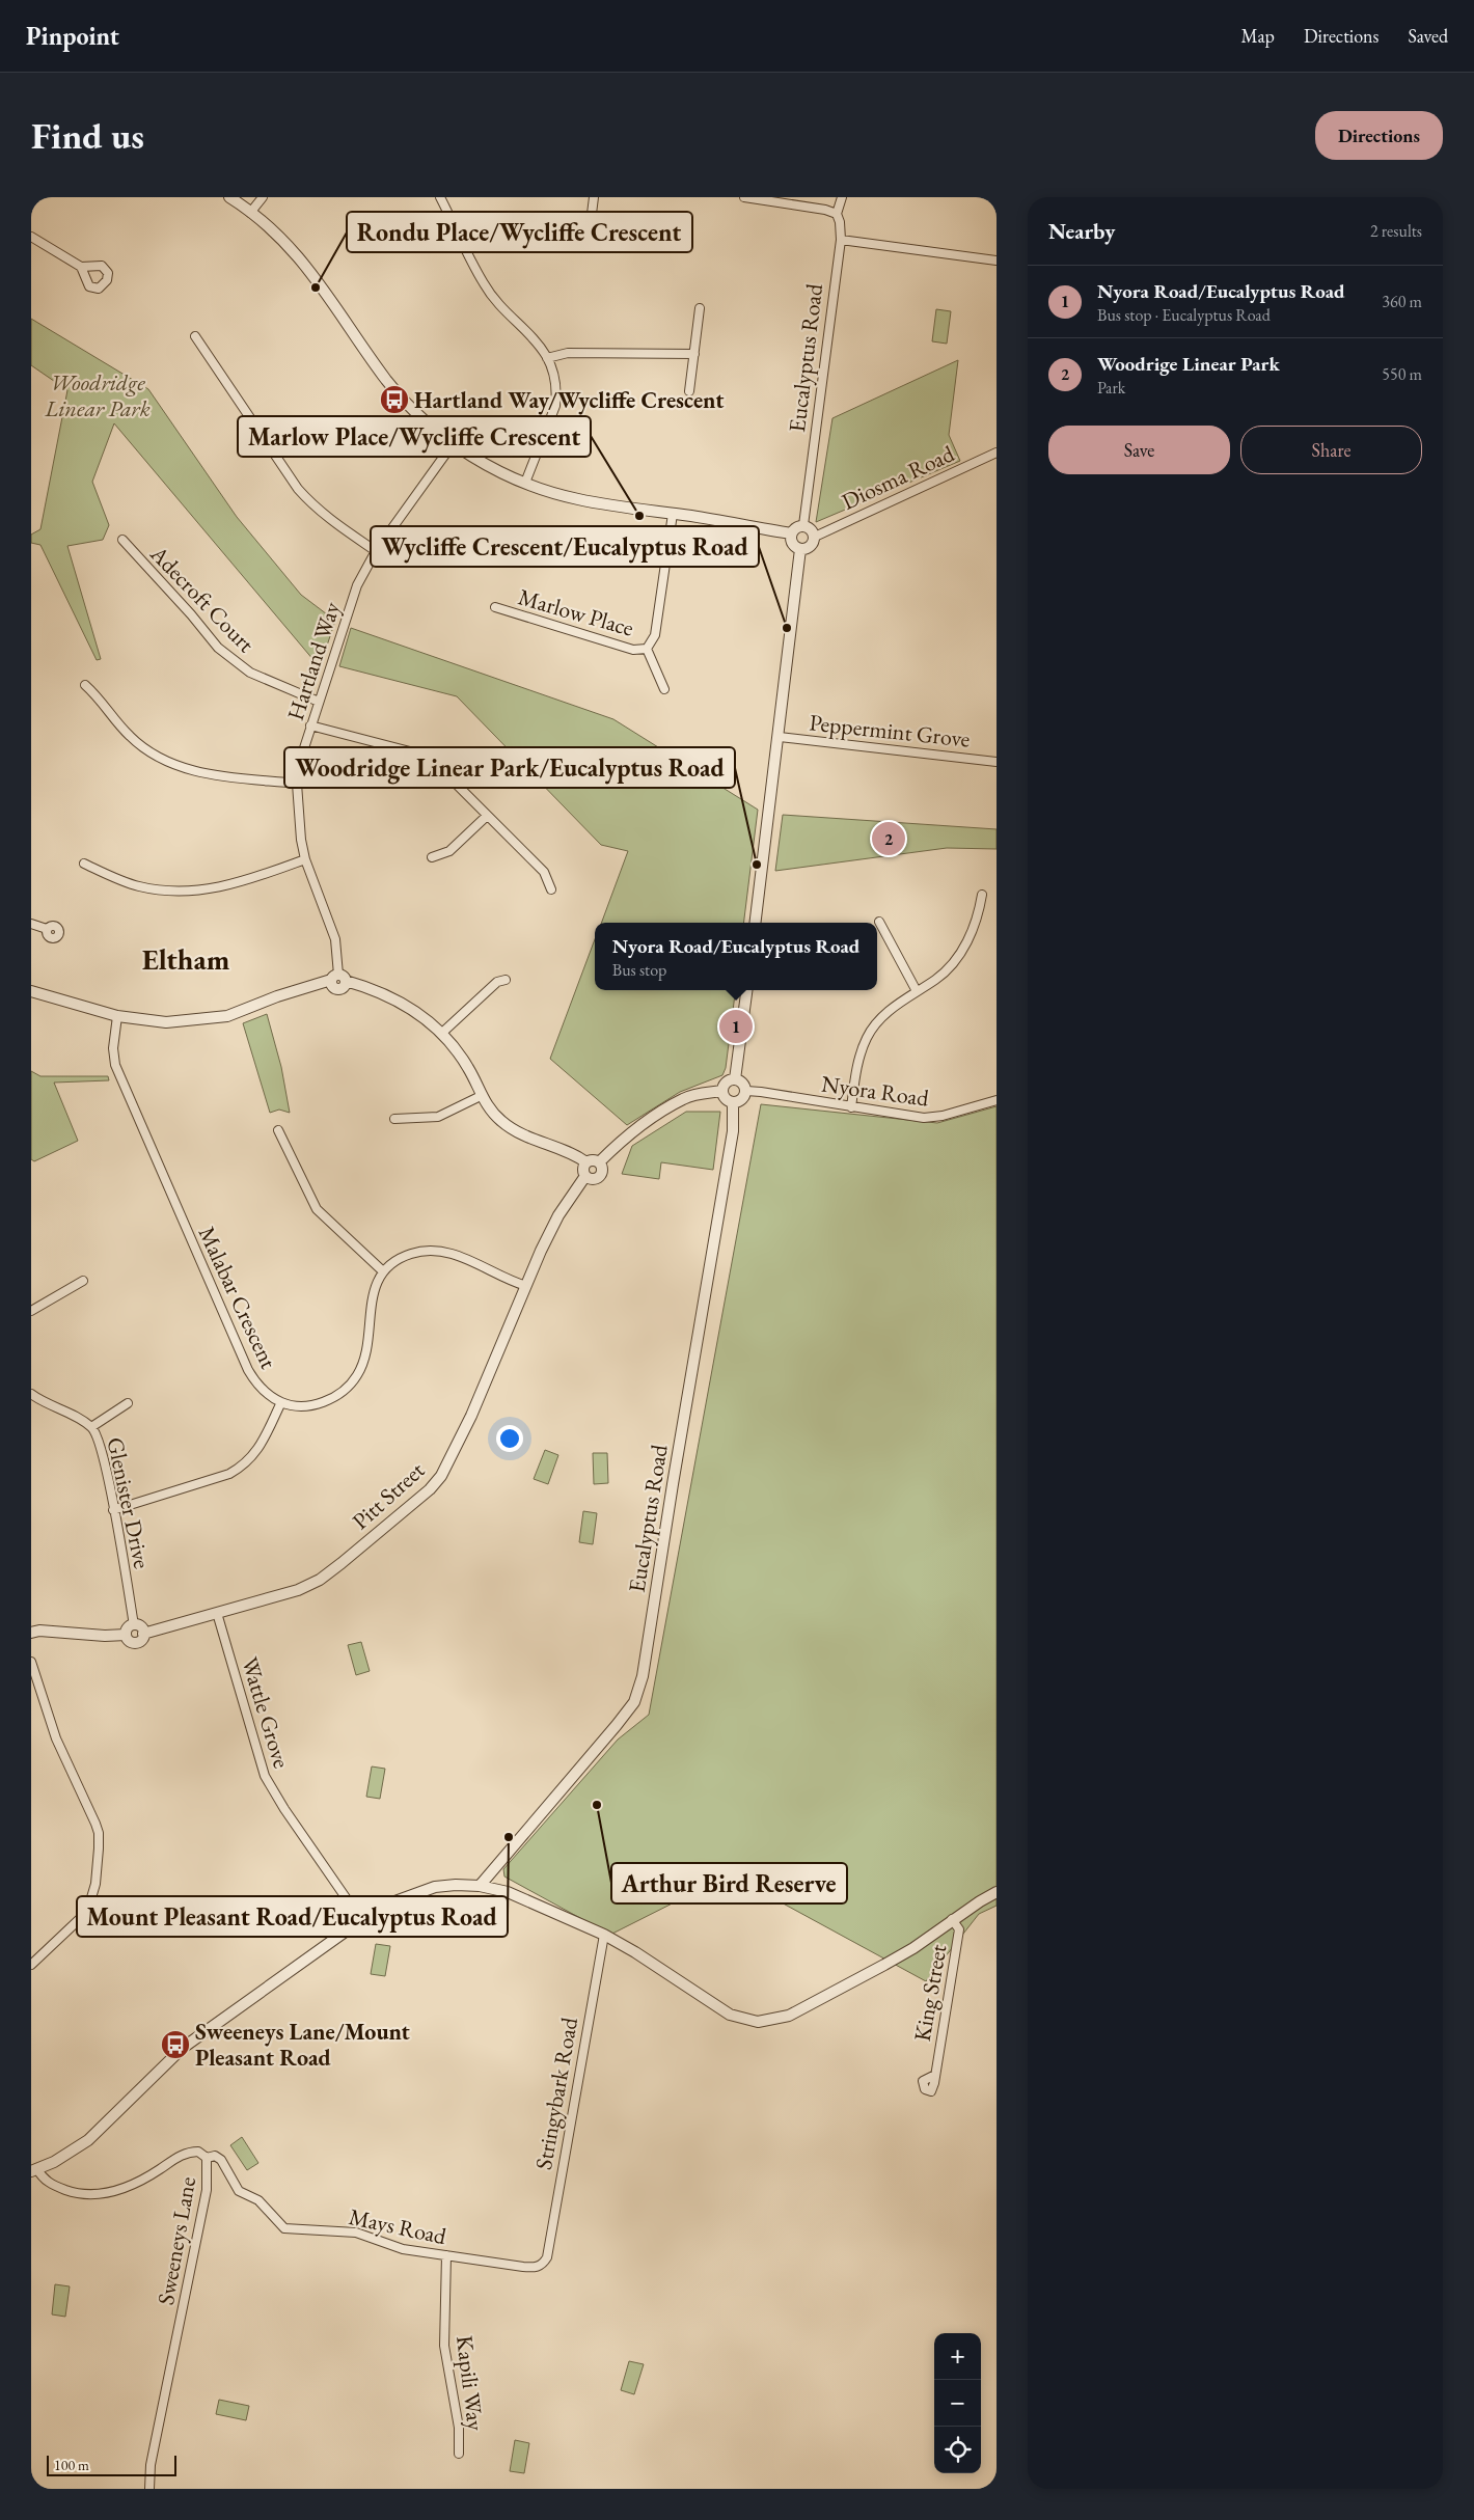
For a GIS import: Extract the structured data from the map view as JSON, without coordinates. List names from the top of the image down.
{
  "streets": {
    "street": [
      "Eucalyptus Road",
      "Diosma Road",
      "Adecroft Court",
      "Marlow Place",
      "Hartland Way",
      "Peppermint Grove",
      "Nyora Road",
      "Malabar Crescent",
      "Pitt Street",
      "Glenister Drive",
      "Wattle Grove",
      "King Street",
      "Stringybark Road",
      "Mays Road",
      "Sweeneys Lane",
      "Kapili Way"
    ]
  },
  "crossings": [
    ["Eucalyptus Road", "Diosma Road"],
    ["Eucalyptus Road", "Nyora Road"],
    ["Adecroft Court", "Hartland Way"],
    ["Pitt Street", "Glenister Drive"],
    ["Pitt Street", "Wattle Grove"],
    ["Stringybark Road", "Mays Road"],
    ["Mays Road", "Sweeneys Lane"],
    ["Mays Road", "Kapili Way"]
  ],
  "districts": ["Eltham"],
  "parks": ["Woodridge Linear Park"],
  "places": {
    "other": [
      "Rondu Place/Wycliffe Crescent",
      "Marlow Place/Wycliffe Crescent",
      "Wycliffe Crescent/Eucalyptus Road",
      "Woodridge Linear Park/Eucalyptus Road",
      "Arthur Bird Reserve",
      "Mount Pleasant Road/Eucalyptus Road"
    ],
    "bus stop": ["Hartland Way/Wycliffe Crescent", "Sweeneys Lane/Mount Pleasant Road"]
  },
  "scale_bar": "100 m",
  "page": {
    "header": "Pinpoint",
    "nav": ["Map", "Directions", "Saved"],
    "buttons": [
      "Directions",
      ["Save", "Share"]
    ],
    "title": "Find us",
    "heading": ["Nearby", "2 results"],
    "list": [
      {
        "mark": "1",
        "name": "Nyora Road/Eucalyptus Road",
        "note": "Bus stop · Eucalyptus Road",
        "value": "360 m"
      },
      {
        "mark": "2",
        "name": "Woodrige Linear Park",
        "note": "Park",
        "value": "550 m"
      }
    ],
    "pins": ["2", "1"],
    "popup": ["Nyora Road/Eucalyptus Road", "Bus stop"],
    "map_buttons": ["+", "−"],
    "scale": "100 m"
  }
}
